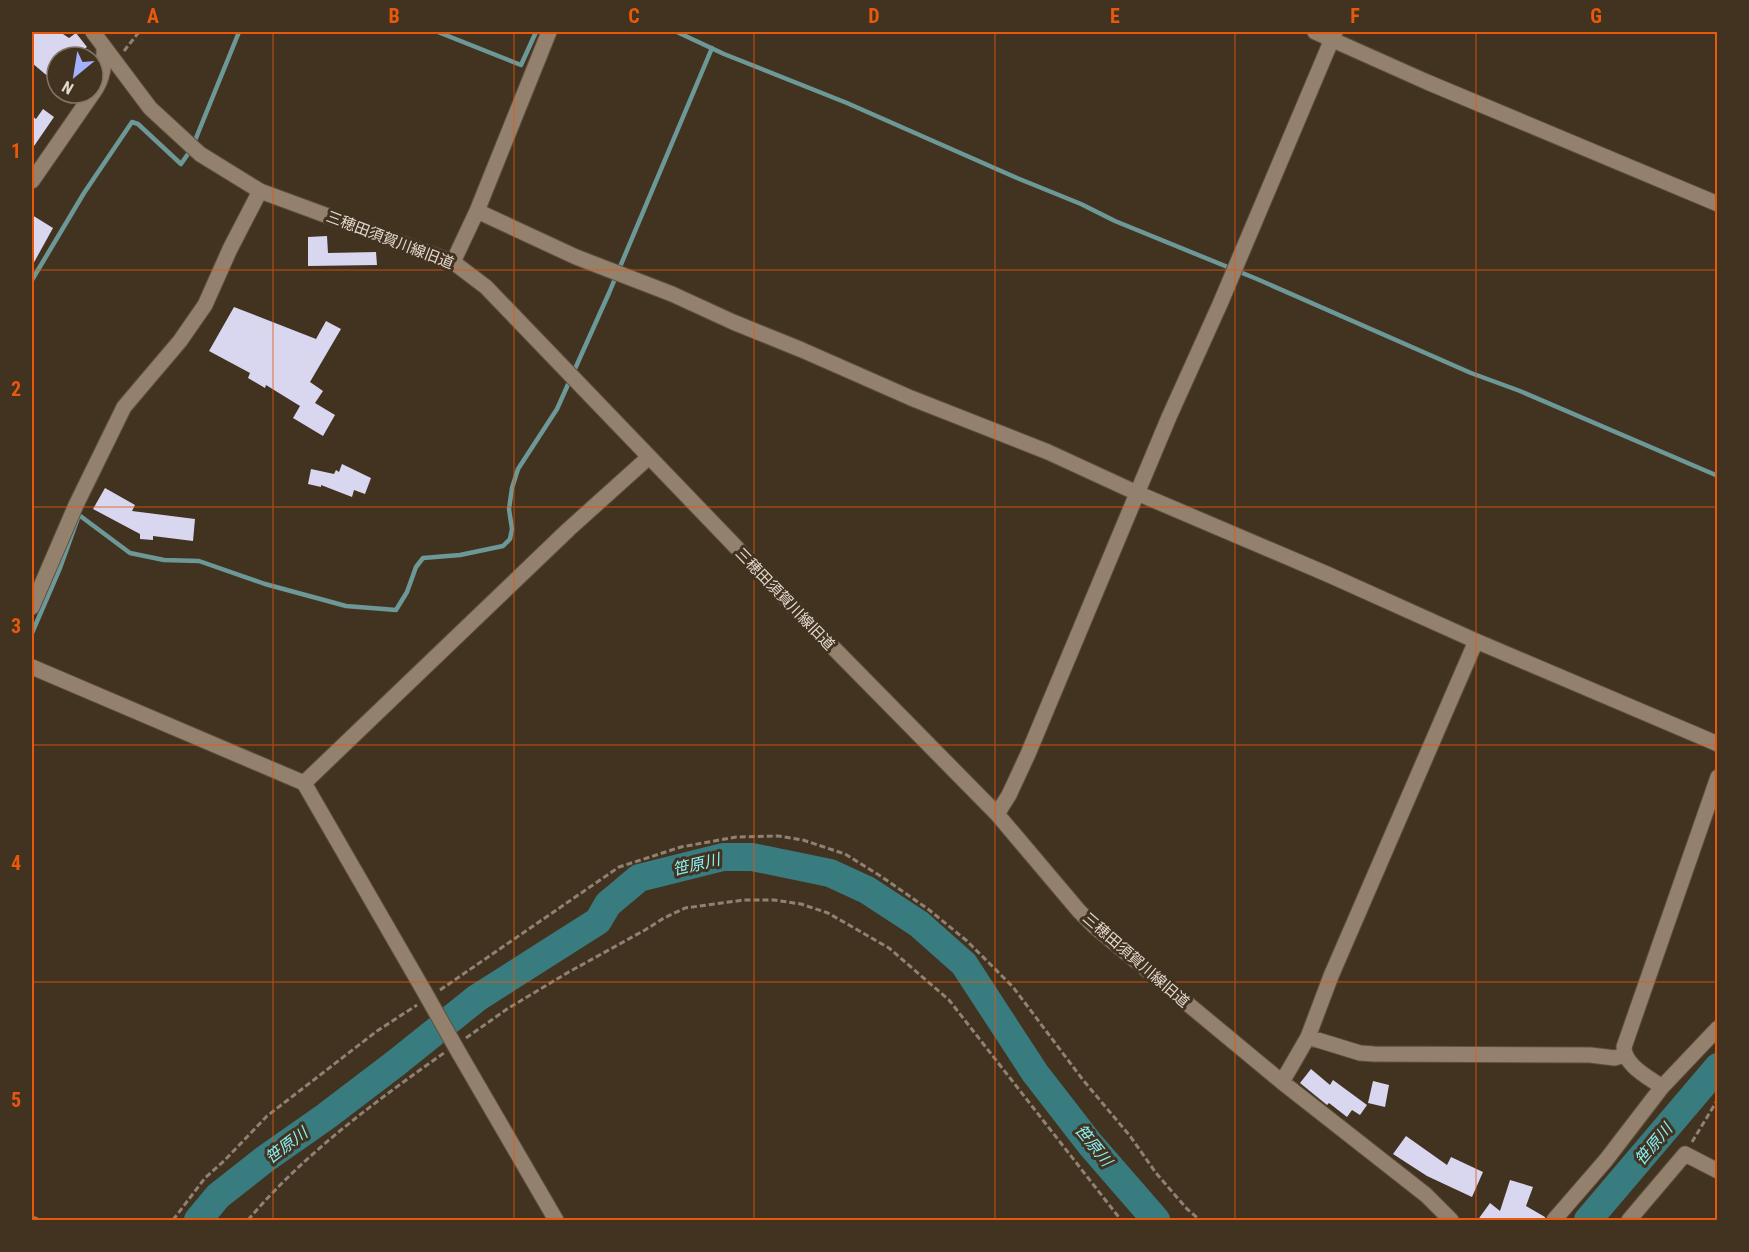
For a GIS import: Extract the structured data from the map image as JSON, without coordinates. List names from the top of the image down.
{
  "streets": {
    "street": ["三穂田須賀川線旧道"]
  },
  "water": ["笹原川"],
  "north": "bottom left",
  "grid": {
    "columns": [
      "A",
      "B",
      "C",
      "D",
      "E",
      "F",
      "G"
    ],
    "rows": [
      "1",
      "2",
      "3",
      "4",
      "5"
    ]
  }
}
